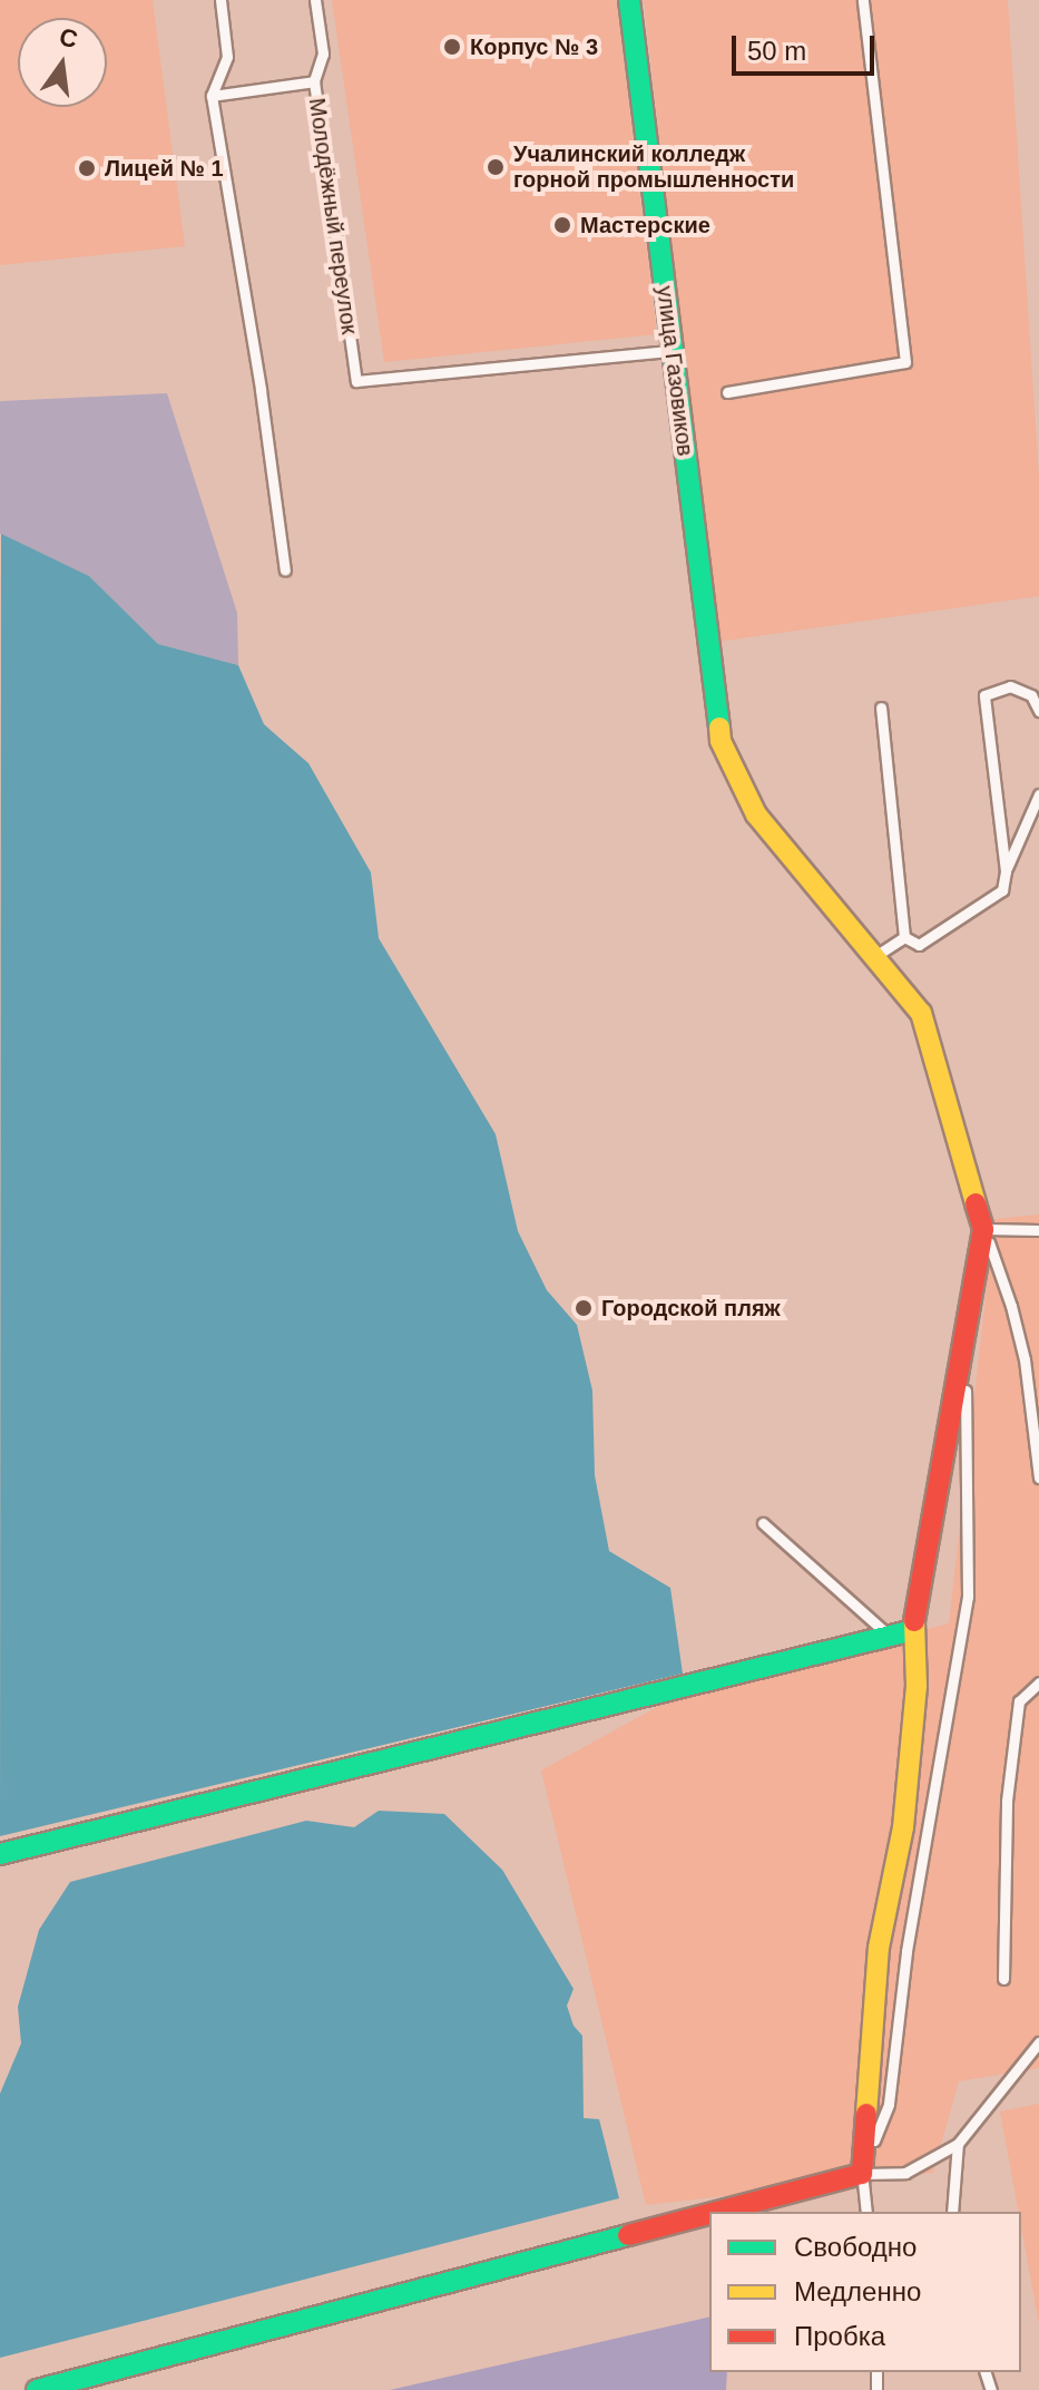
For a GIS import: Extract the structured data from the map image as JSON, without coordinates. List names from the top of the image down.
{
  "streets": {
    "street": ["улица Газовиков"],
    "lane": ["Молодёжный переулок"]
  },
  "crossings": [
    ["Молодёжный переулок", "улица Газовиков"]
  ],
  "places": [
    "Корпус № 3",
    "Учалинский колледж горной промышленности",
    "Лицей № 1",
    "Мастерские",
    "Городской пляж"
  ],
  "legend": ["Свободно", "Медленно", "Пробка"],
  "scale_bar": "50 m",
  "north": "top"
}
